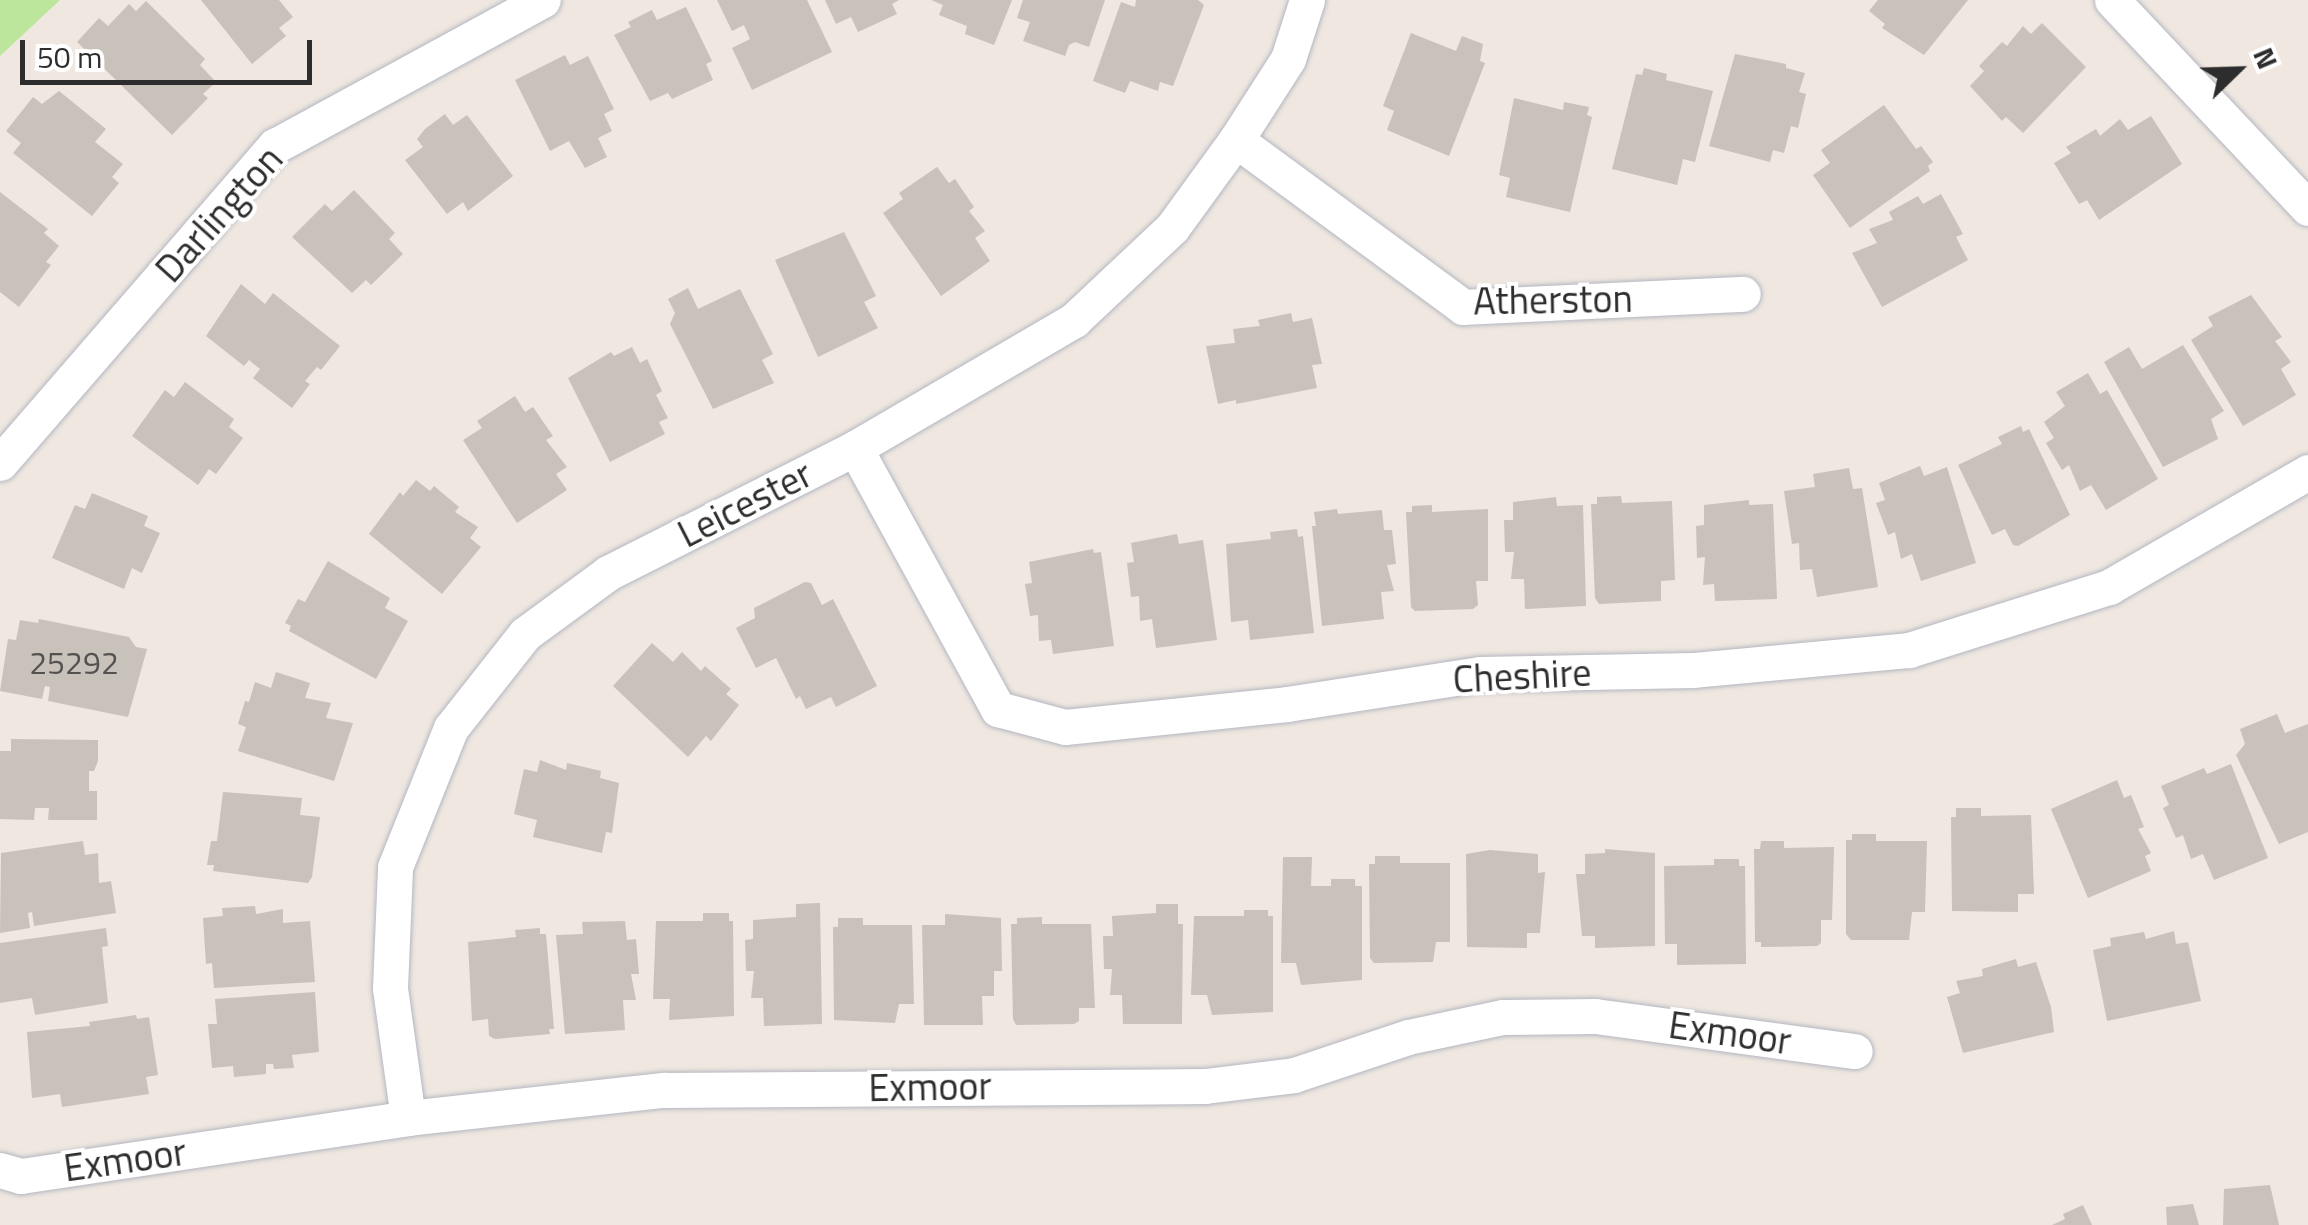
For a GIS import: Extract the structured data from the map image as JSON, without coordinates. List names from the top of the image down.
{
  "streets": {
    "street": [
      "Darlington",
      "Atherston",
      "Leicester",
      "Cheshire",
      "Exmoor"
    ]
  },
  "crossings": [
    ["Atherston", "Leicester"],
    ["Leicester", "Cheshire"],
    ["Leicester", "Exmoor"]
  ],
  "house_numbers": ["25292"],
  "scale_bar": "50 m",
  "north": "top right"
}
